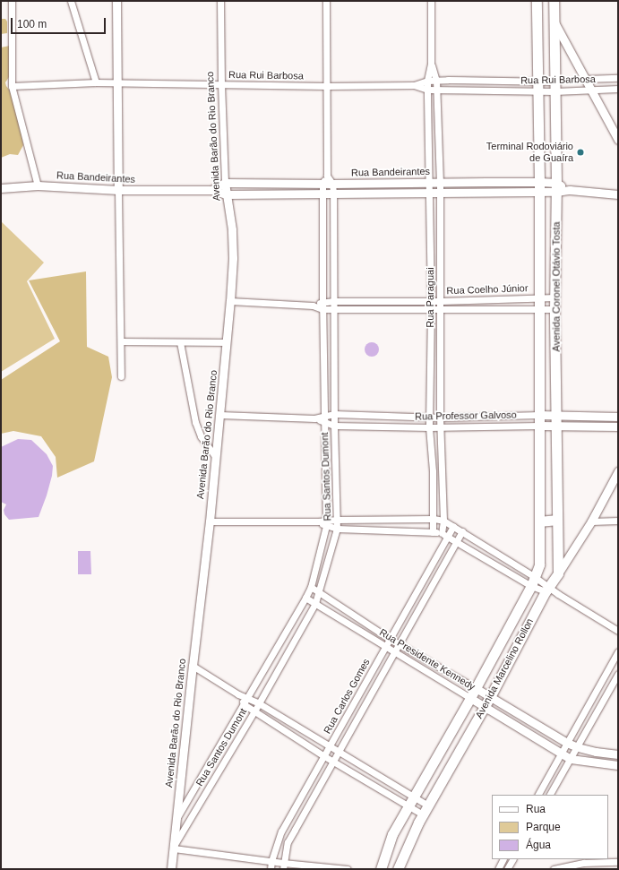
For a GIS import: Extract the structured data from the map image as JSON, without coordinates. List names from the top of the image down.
{
  "streets": {
    "main road": ["Avenida Coronel Otávio Tosta", "Avenida Marcelino Rollon"],
    "street": [
      "Rua Rui Barbosa",
      "Avenida Barão do Rio Branco",
      "Rua Bandeirantes",
      "Rua Coelho Júnior",
      "Rua Paraguai",
      "Rua Professor Galvoso",
      "Rua Santos Dumont",
      "Rua Presidente Kennedy",
      "Rua Carlos Gomes"
    ]
  },
  "crossings": [
    ["Rua Rui Barbosa", "Avenida Barão do Rio Branco"],
    ["Rua Rui Barbosa", "Avenida Coronel Otávio Tosta"],
    ["Rua Rui Barbosa", "Rua Paraguai"],
    ["Rua Rui Barbosa", "Rua Santos Dumont"],
    ["Avenida Barão do Rio Branco", "Rua Bandeirantes"],
    ["Avenida Barão do Rio Branco", "Rua Coelho Júnior"],
    ["Avenida Barão do Rio Branco", "Rua Professor Galvoso"],
    ["Avenida Barão do Rio Branco", "Rua Santos Dumont"],
    ["Rua Bandeirantes", "Avenida Coronel Otávio Tosta"],
    ["Rua Bandeirantes", "Rua Paraguai"],
    ["Rua Bandeirantes", "Rua Santos Dumont"],
    ["Avenida Coronel Otávio Tosta", "Rua Coelho Júnior"],
    ["Avenida Coronel Otávio Tosta", "Rua Professor Galvoso"],
    ["Avenida Coronel Otávio Tosta", "Avenida Marcelino Rollon"],
    ["Rua Coelho Júnior", "Rua Paraguai"],
    ["Rua Coelho Júnior", "Rua Santos Dumont"],
    ["Rua Paraguai", "Rua Professor Galvoso"],
    ["Rua Paraguai", "Rua Carlos Gomes"],
    ["Rua Professor Galvoso", "Rua Santos Dumont"],
    ["Rua Santos Dumont", "Rua Presidente Kennedy"],
    ["Rua Presidente Kennedy", "Avenida Marcelino Rollon"],
    ["Rua Presidente Kennedy", "Rua Carlos Gomes"]
  ],
  "places": ["Terminal Rodoviário de Guaíra"],
  "legend": ["Rua", "Parque", "Água"],
  "scale_bar": "100 m"
}
